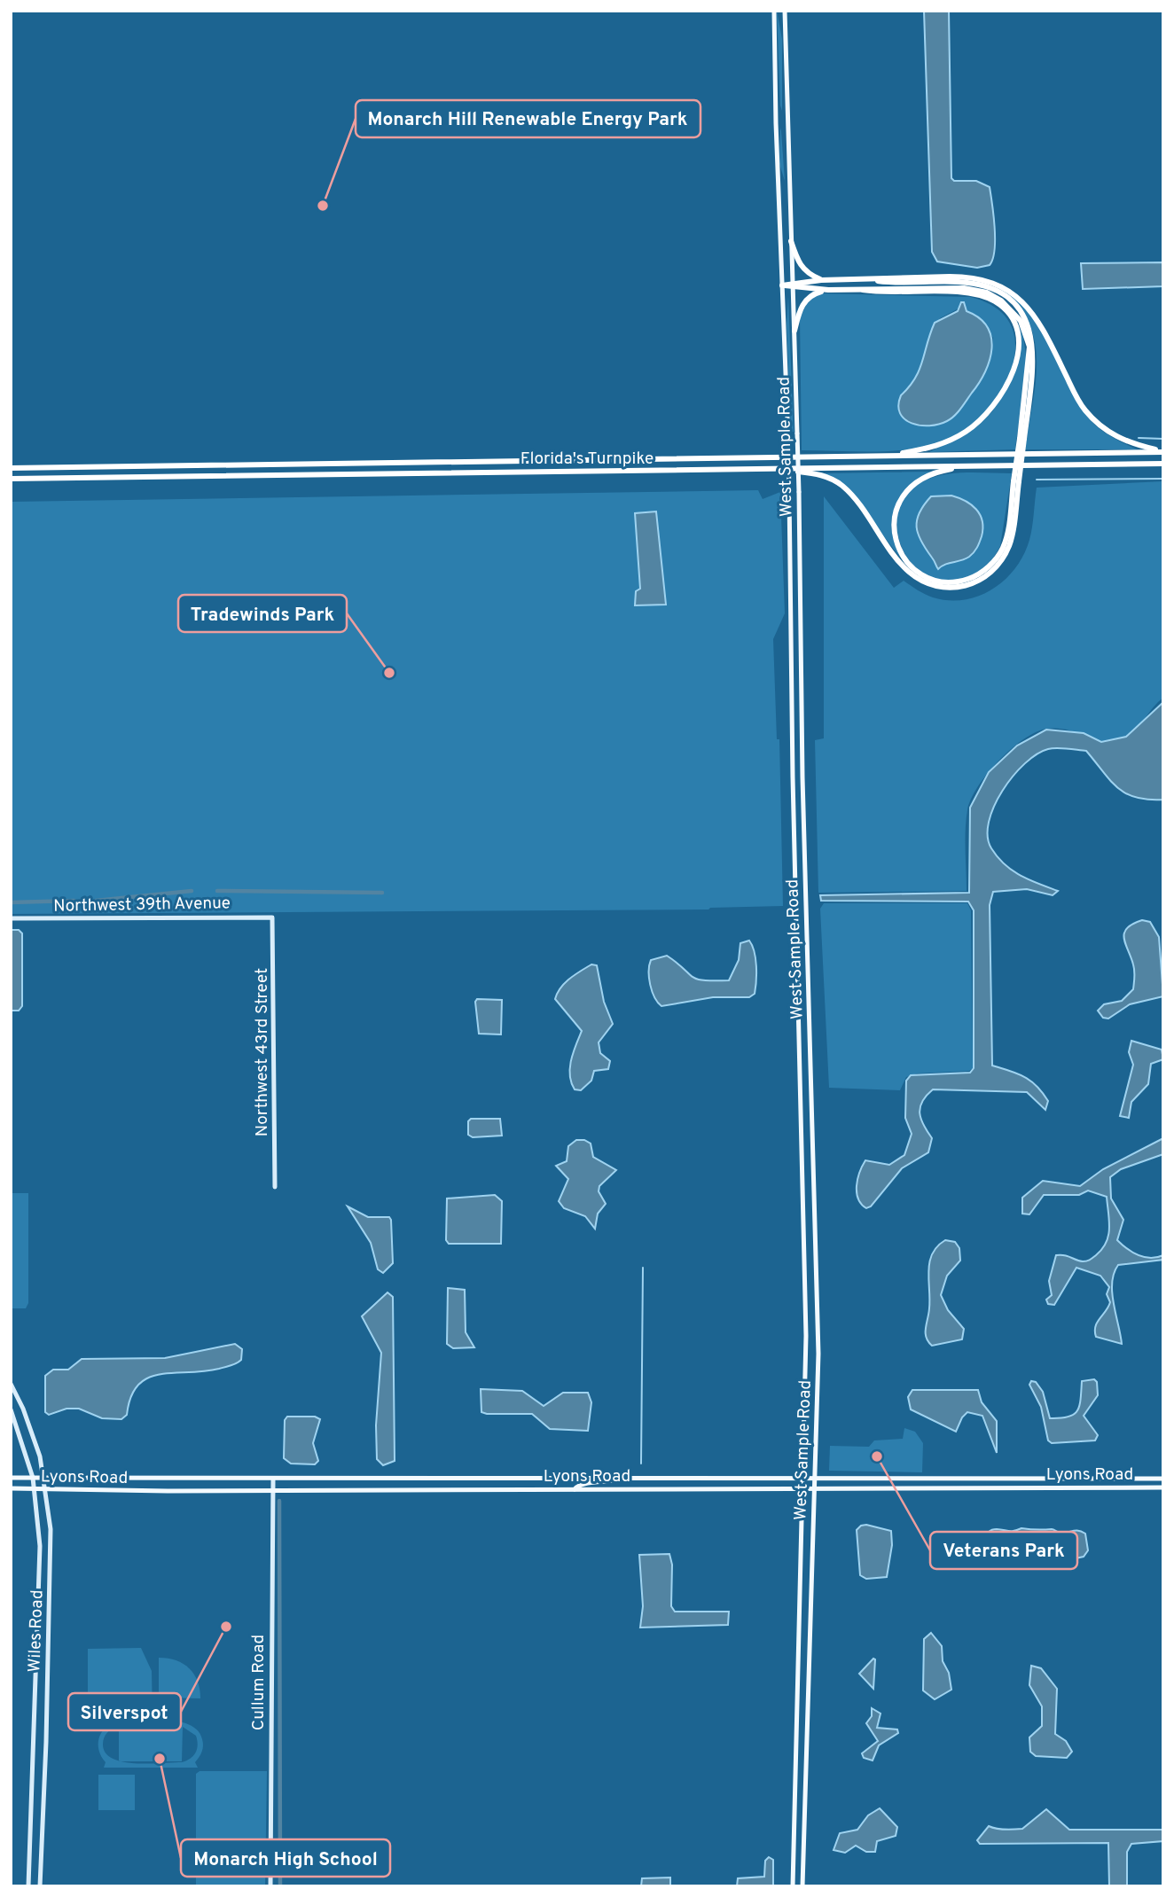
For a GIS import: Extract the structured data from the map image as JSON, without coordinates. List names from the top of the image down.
{
  "streets": {
    "highway": ["Florida's Turnpike"],
    "main road": [
      "West Sample Road",
      "Northwest 39th Avenue",
      "Northwest 43rd Street",
      "Lyons Road",
      "Wiles Road",
      "Cullum Road"
    ]
  },
  "crossings": [
    ["West Sample Road", "Lyons Road"],
    ["Northwest 39th Avenue", "Northwest 43rd Street"],
    ["Lyons Road", "Wiles Road"],
    ["Lyons Road", "Cullum Road"]
  ],
  "places": [
    "Monarch Hill Renewable Energy Park",
    "Tradewinds Park",
    "Veterans Park",
    "Silverspot",
    "Monarch High School"
  ]
}
